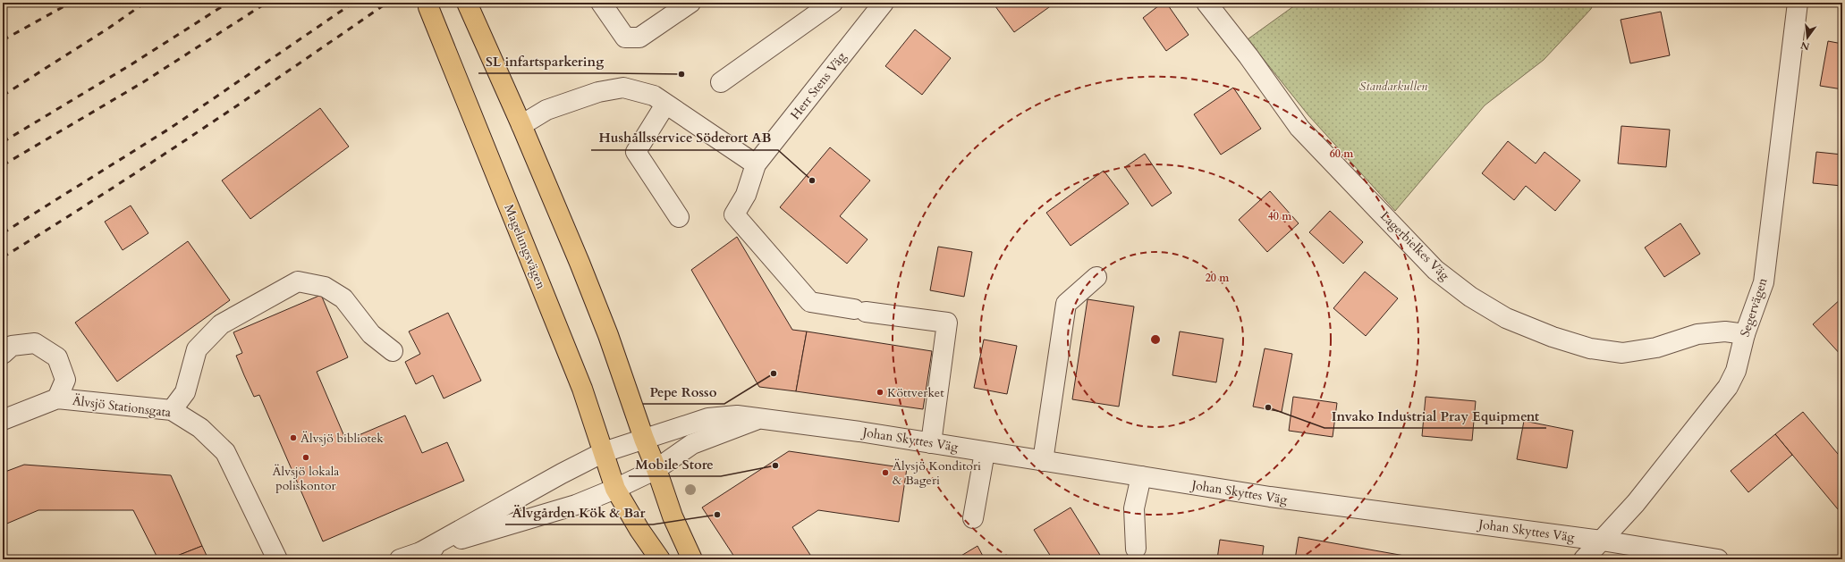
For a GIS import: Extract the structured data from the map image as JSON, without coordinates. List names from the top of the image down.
{
  "streets": {
    "main road": ["Magelungsvägen"],
    "street": [
      "Herr Stens Väg",
      "Lagerbielkes Väg",
      "Segervägen",
      "Älvsjö Stationsgata",
      "Johan Skyttes Väg"
    ]
  },
  "crossings": [
    ["Lagerbielkes Väg", "Segervägen"],
    ["Magelungsvägen", "Johan Skyttes Väg"],
    ["Segervägen", "Johan Skyttes Väg"]
  ],
  "parks": ["Standarkullen"],
  "places": [
    "SL infartsparkering",
    "Hushållsservice Söderort AB",
    "Pepe Rosso",
    "Köttverket",
    "Invako Industrial Pray Equipment",
    "Älvsjö bibliotek",
    "Älvsjö lokala poliskontor",
    "Mobile Store",
    "Älvsjö Konditori & Bageri",
    "Älvgården Kök & Bar"
  ],
  "north": "bottom",
  "rings": ["60 m", "40 m", "20 m"]
}
